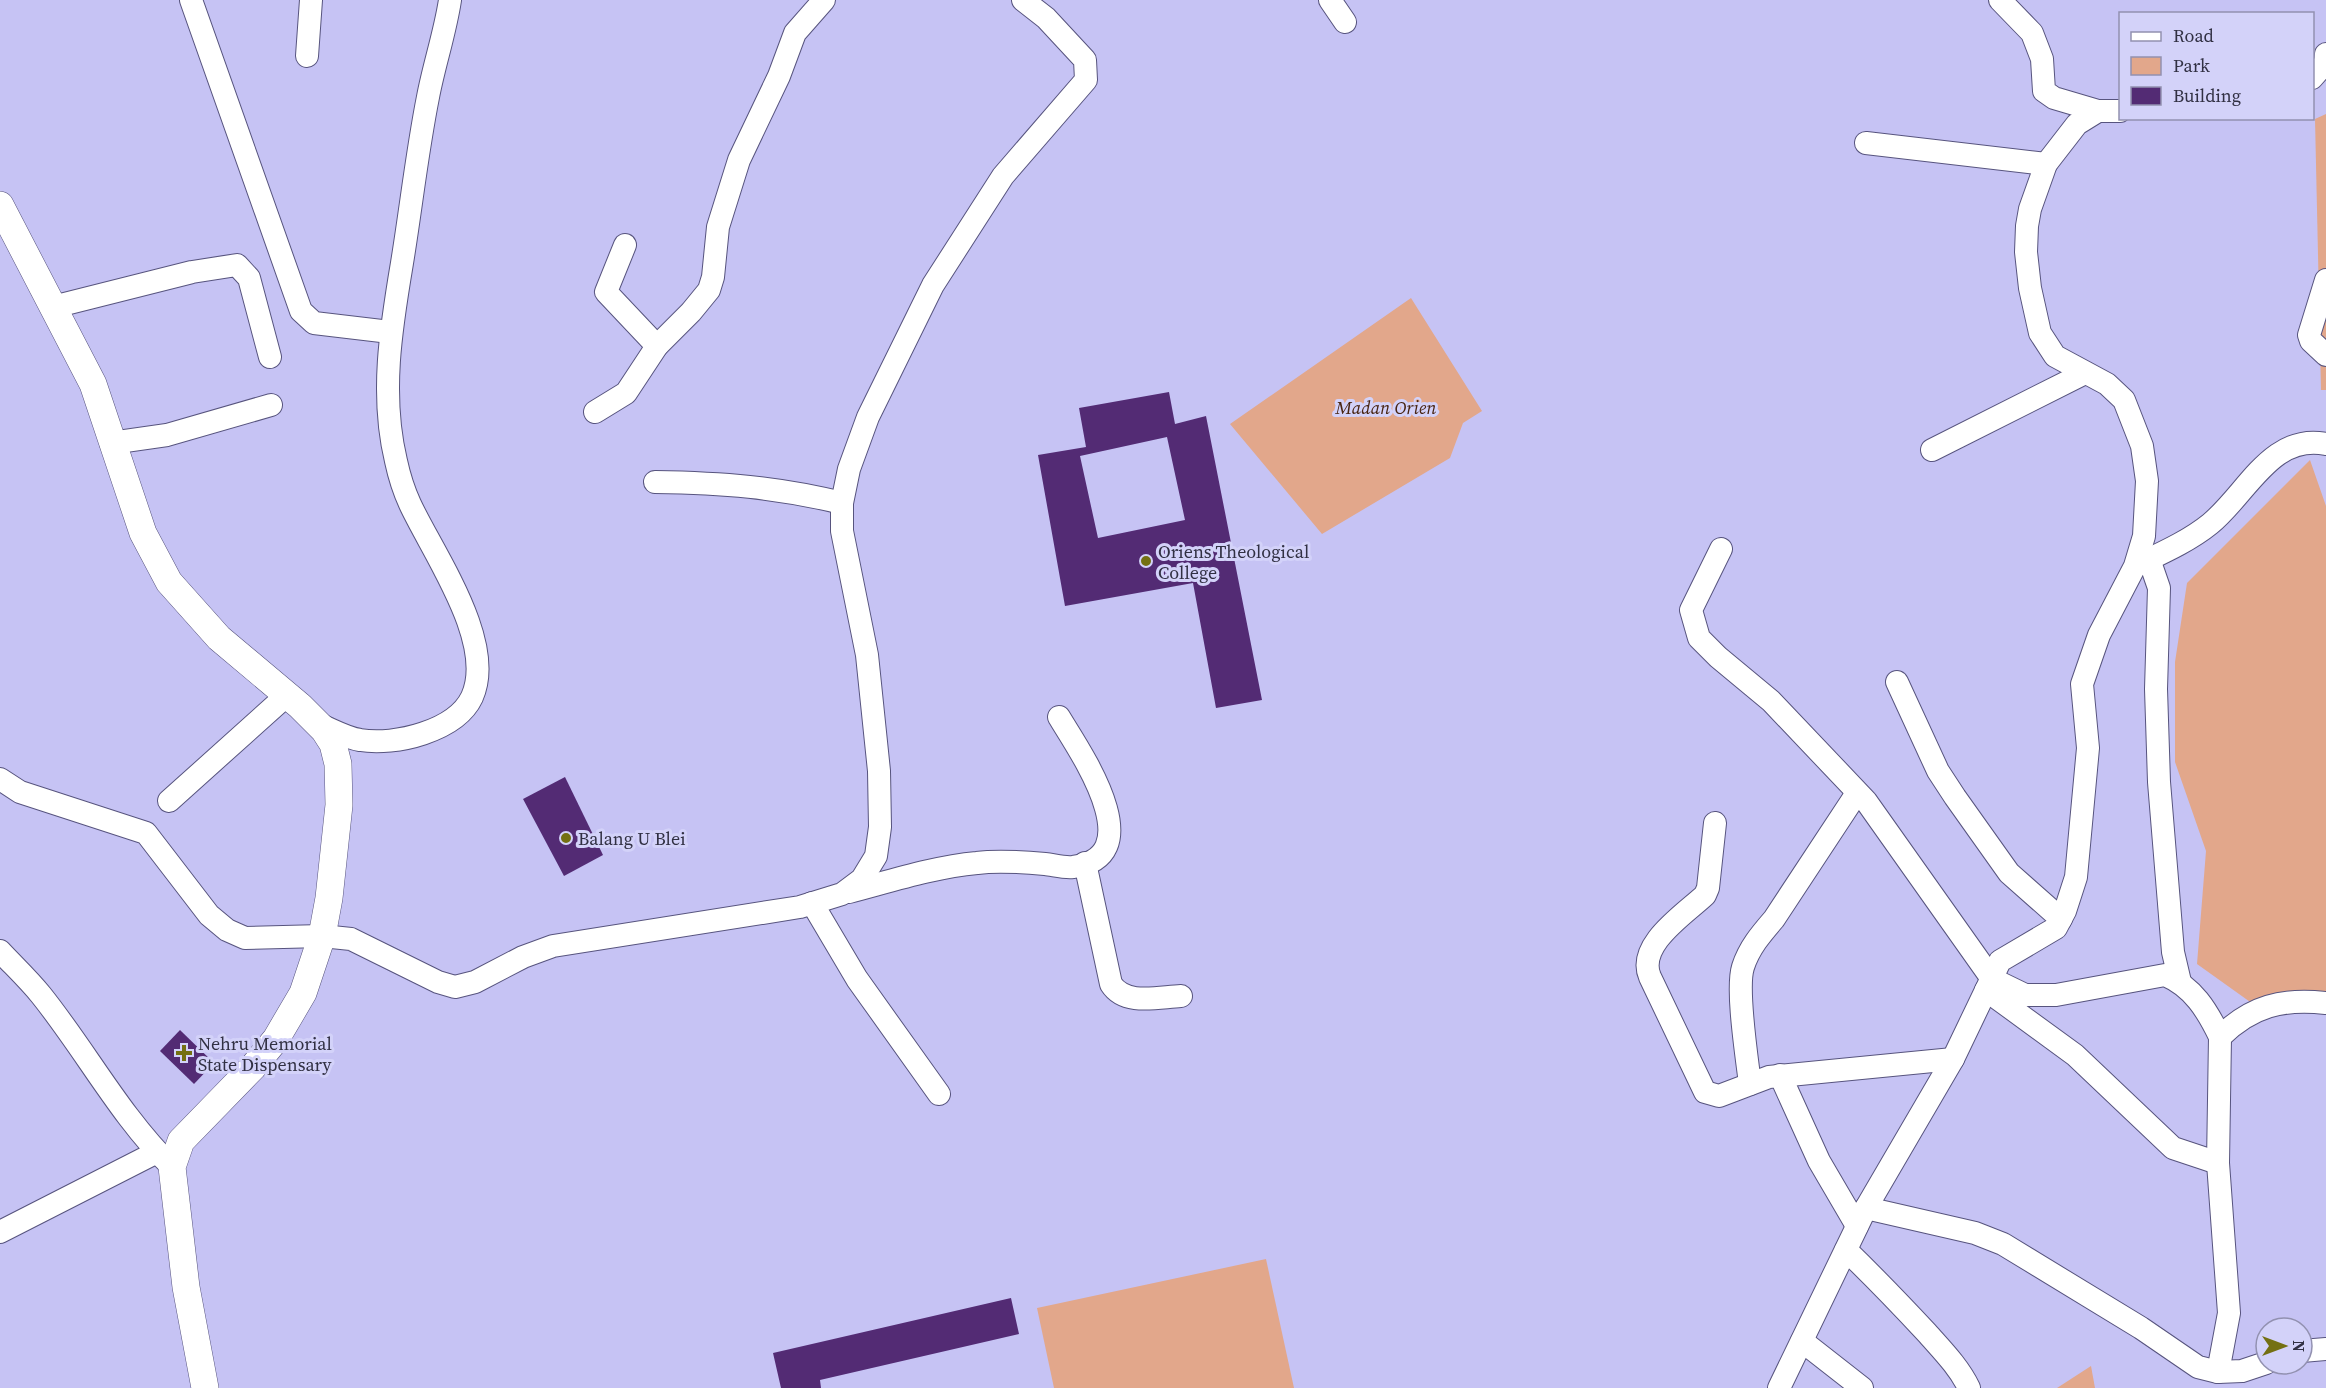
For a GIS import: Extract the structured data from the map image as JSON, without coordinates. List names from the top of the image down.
{
  "parks": ["Madan Orien"],
  "places": {
    "other": ["Oriens Theological College", "Balang U Blei"],
    "health": ["Nehru Memorial State Dispensary"]
  },
  "legend": ["Road", "Park", "Building"],
  "north": "right"
}
